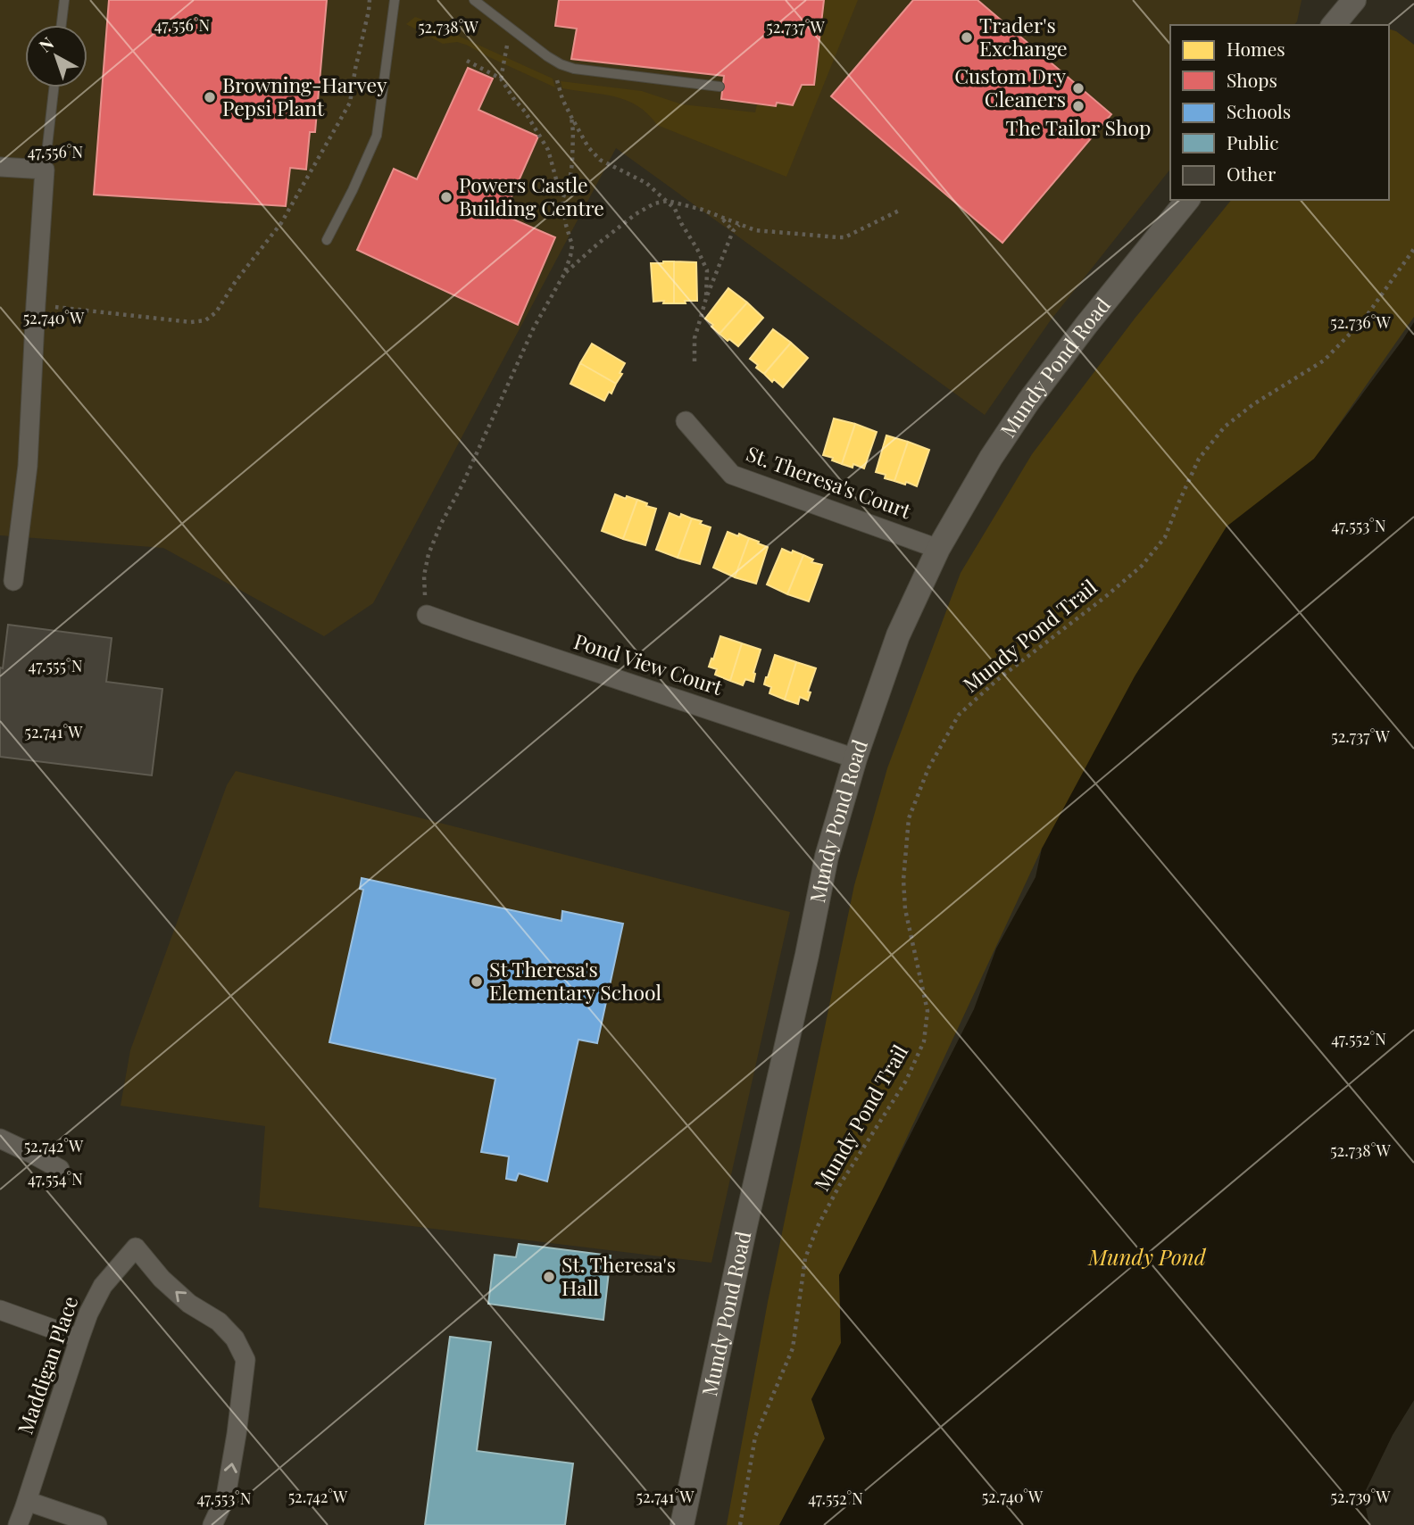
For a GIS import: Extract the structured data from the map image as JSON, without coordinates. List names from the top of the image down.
{
  "streets": {
    "street": [
      "Mundy Pond Road",
      "St. Theresa's Court",
      "Pond View Court",
      "Maddigan Place"
    ],
    "path": ["Mundy Pond Trail"]
  },
  "crossings": [
    ["Mundy Pond Road", "St. Theresa's Court"],
    ["Mundy Pond Road", "Pond View Court"]
  ],
  "water": ["Mundy Pond"],
  "places": [
    "Trader's Exchange",
    "Custom Dry Cleaners",
    "Browning-Harvey Pepsi Plant",
    "The Tailor Shop",
    "Powers Castle Building Centre",
    "St Theresa's Elementary School",
    "St. Theresa's Hall"
  ],
  "legend": [
    "Homes",
    "Shops",
    "Schools",
    "Public",
    "Other"
  ],
  "north": "top left",
  "coordinates": [
    "47.556°N",
    "52.738°W",
    "52.737°W",
    "52.740°W",
    "52.736°W",
    "47.553°N",
    "47.555°N",
    "52.741°W",
    "47.552°N",
    "52.742°W",
    "47.554°N",
    "52.739°W"
  ]
}
